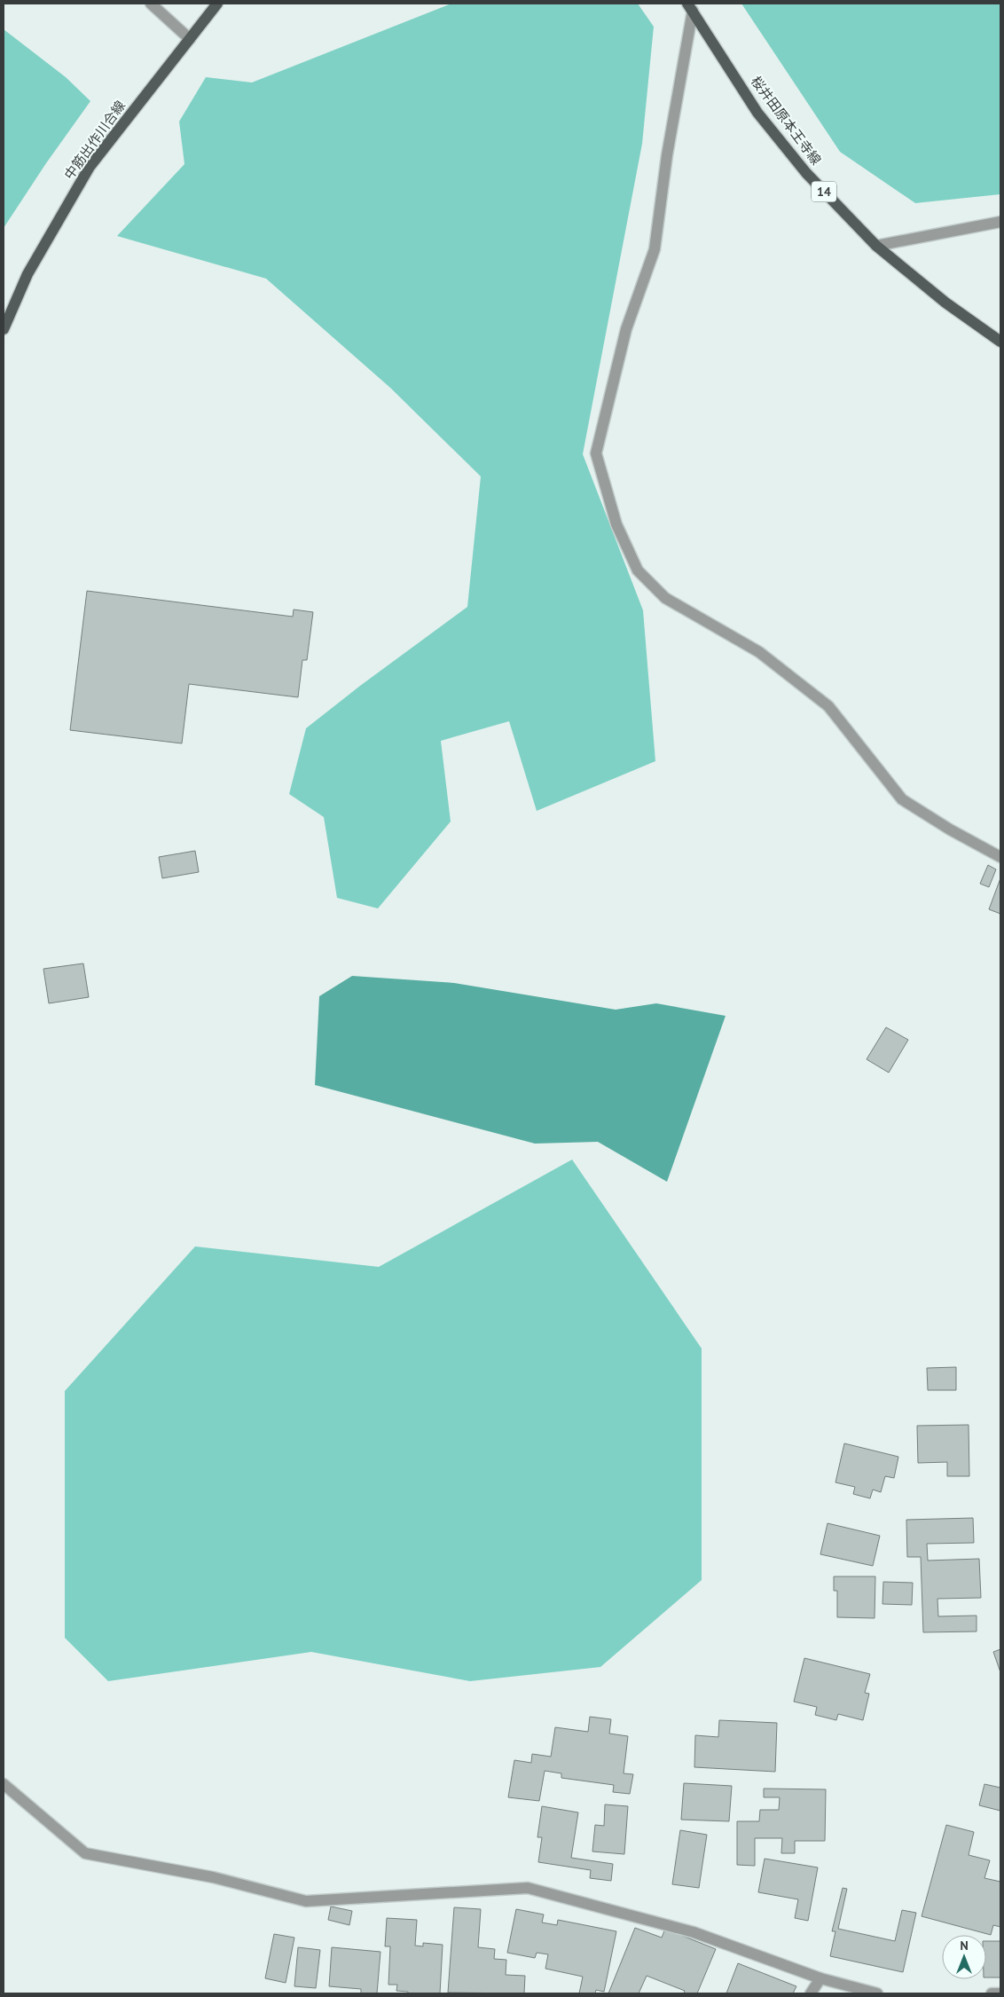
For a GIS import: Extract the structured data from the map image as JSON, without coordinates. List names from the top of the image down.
{
  "streets": {
    "main road": ["桜井田原本王寺線", "中筋出作川合線", "14"]
  },
  "north": "top"
}
